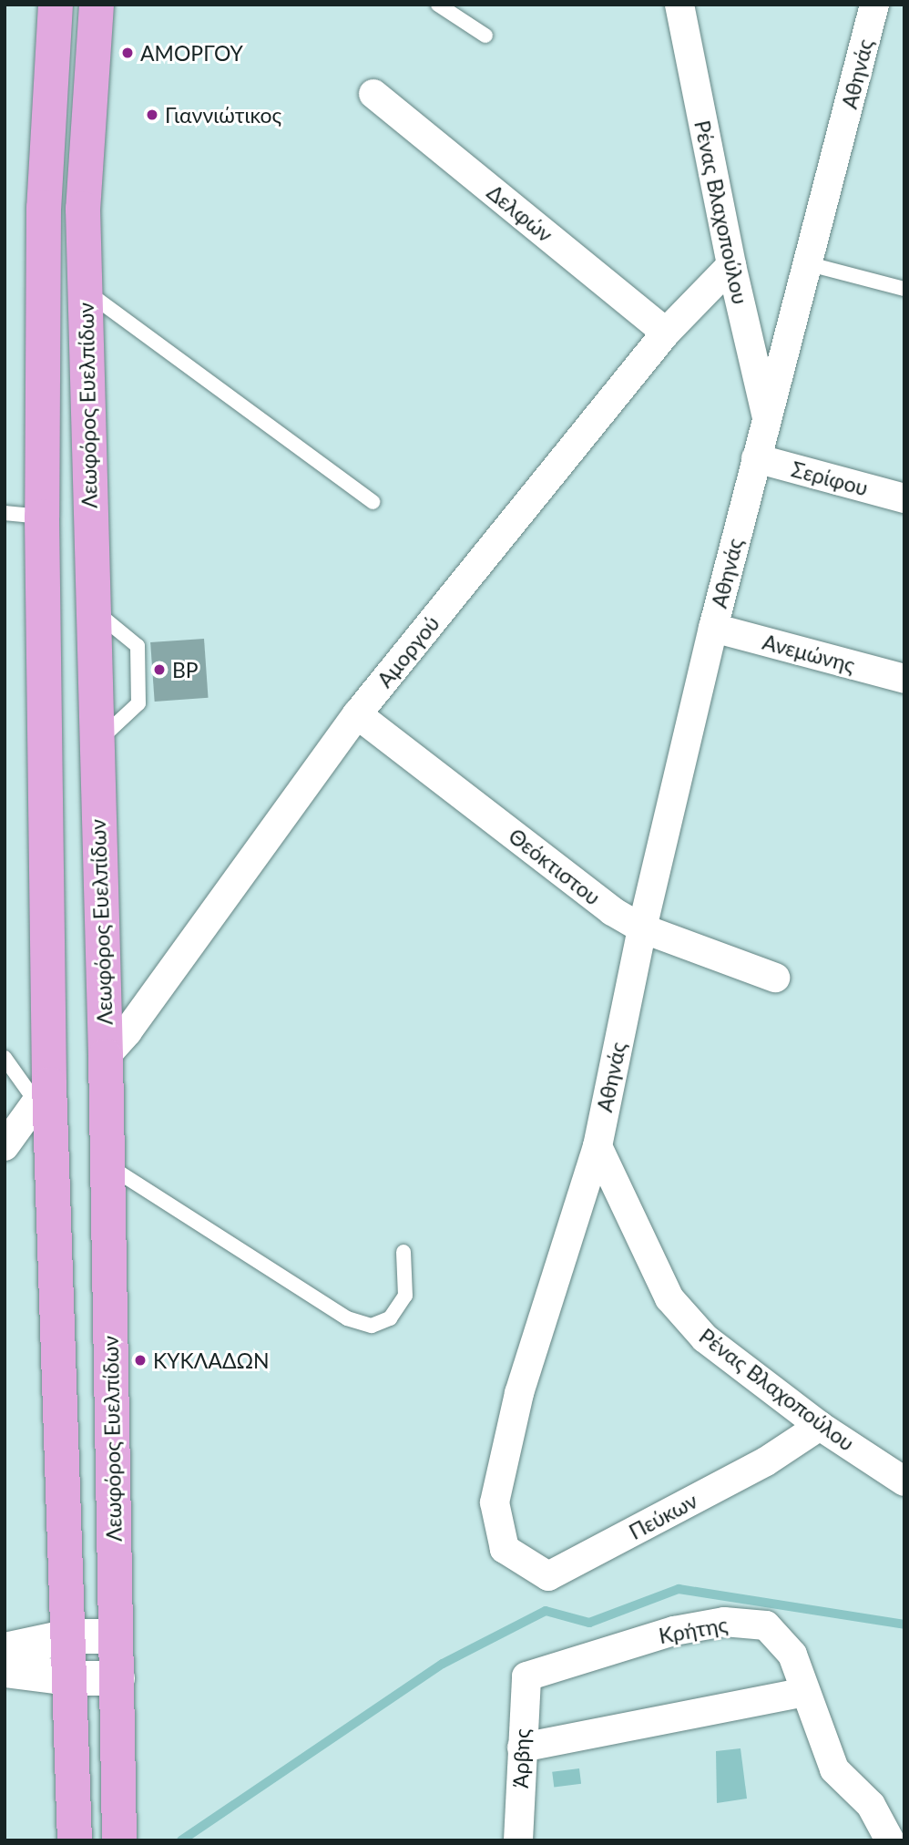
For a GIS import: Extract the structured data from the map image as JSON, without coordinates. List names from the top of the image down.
{
  "streets": {
    "main road": ["Λεωφόρος Ευελπίδων"],
    "street": [
      "Αθηνάς",
      "Ρένας Βλαχοπούλου",
      "Δελφών",
      "Σερίφου",
      "Αμοργού",
      "Ανεμώνης",
      "Θεόκτιστου",
      "Πεύκων",
      "Κρήτης",
      "Άρβης"
    ]
  },
  "crossings": [
    ["Αθηνάς", "Ρένας Βλαχοπούλου"],
    ["Αθηνάς", "Σερίφου"],
    ["Αθηνάς", "Ανεμώνης"],
    ["Αθηνάς", "Θεόκτιστου"],
    ["Αθηνάς", "Πεύκων"],
    ["Ρένας Βλαχοπούλου", "Αμοργού"],
    ["Ρένας Βλαχοπούλου", "Πεύκων"],
    ["Δελφών", "Αμοργού"],
    ["Λεωφόρος Ευελπίδων", "Αμοργού"],
    ["Αμοργού", "Θεόκτιστου"],
    ["Κρήτης", "Άρβης"]
  ],
  "places": [
    "ΑΜΟΡΓΟΥ",
    "Γιαννιώτικος",
    "BP",
    "ΚΥΚΛΑΔΩΝ"
  ]
}
